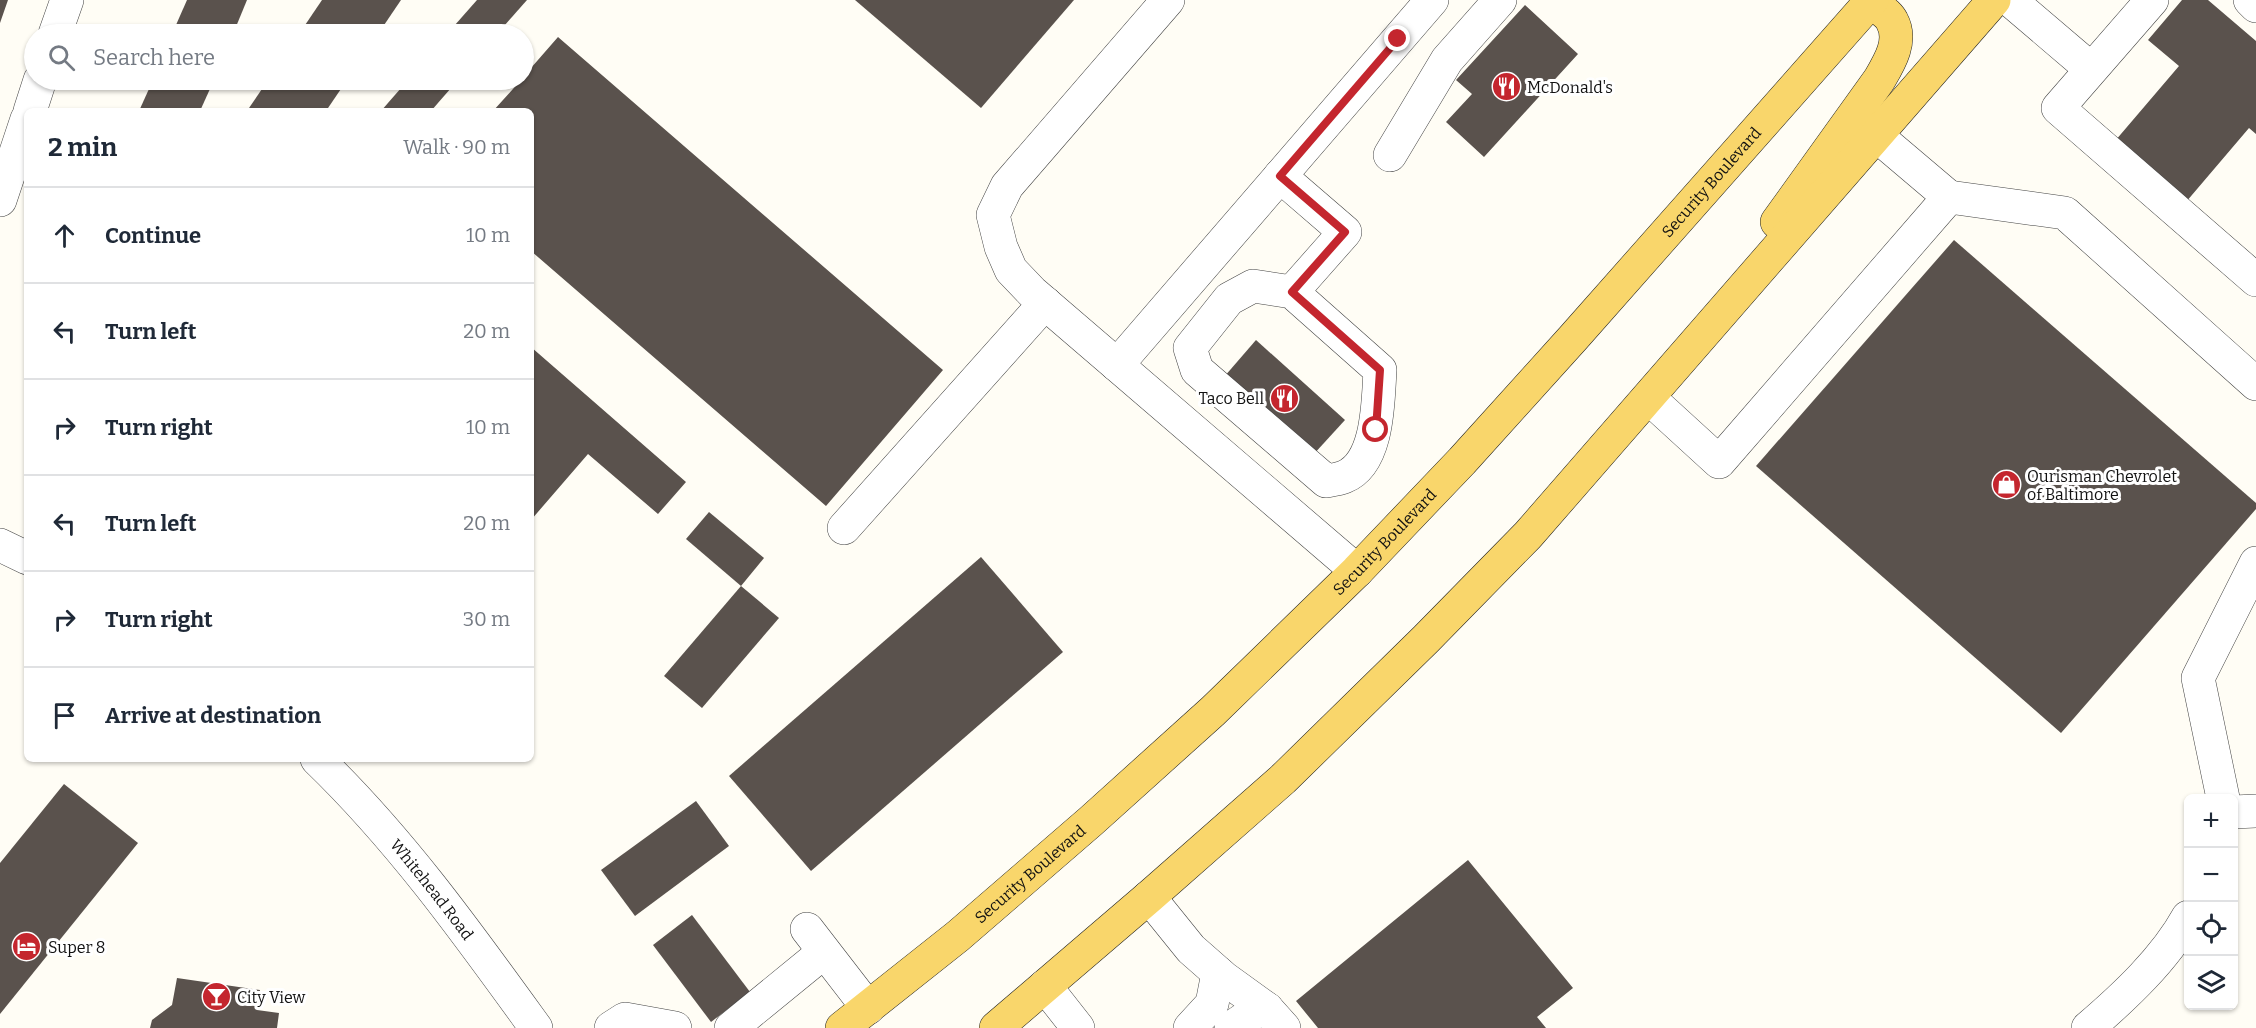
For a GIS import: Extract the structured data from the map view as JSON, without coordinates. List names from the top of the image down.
{
  "streets": {
    "main road": ["Security Boulevard"],
    "street": ["Whitehead Road"]
  },
  "places": {
    "restaurant": ["McDonald's", "Taco Bell"],
    "shop": ["Ourisman Chevrolet of Baltimore"],
    "hotel": ["Super 8"],
    "bar": ["City View"]
  },
  "page": {
    "search": "Search here",
    "heading": ["2 min", "Walk · 90 m"],
    "list": [
      ["Continue", "10 m"],
      ["Turn left", "20 m"],
      ["Turn right", "10 m"],
      ["Turn left", "20 m"],
      ["Turn right", "30 m"],
      "Arrive at destination"
    ],
    "map_buttons": ["+", "−"]
  }
}
